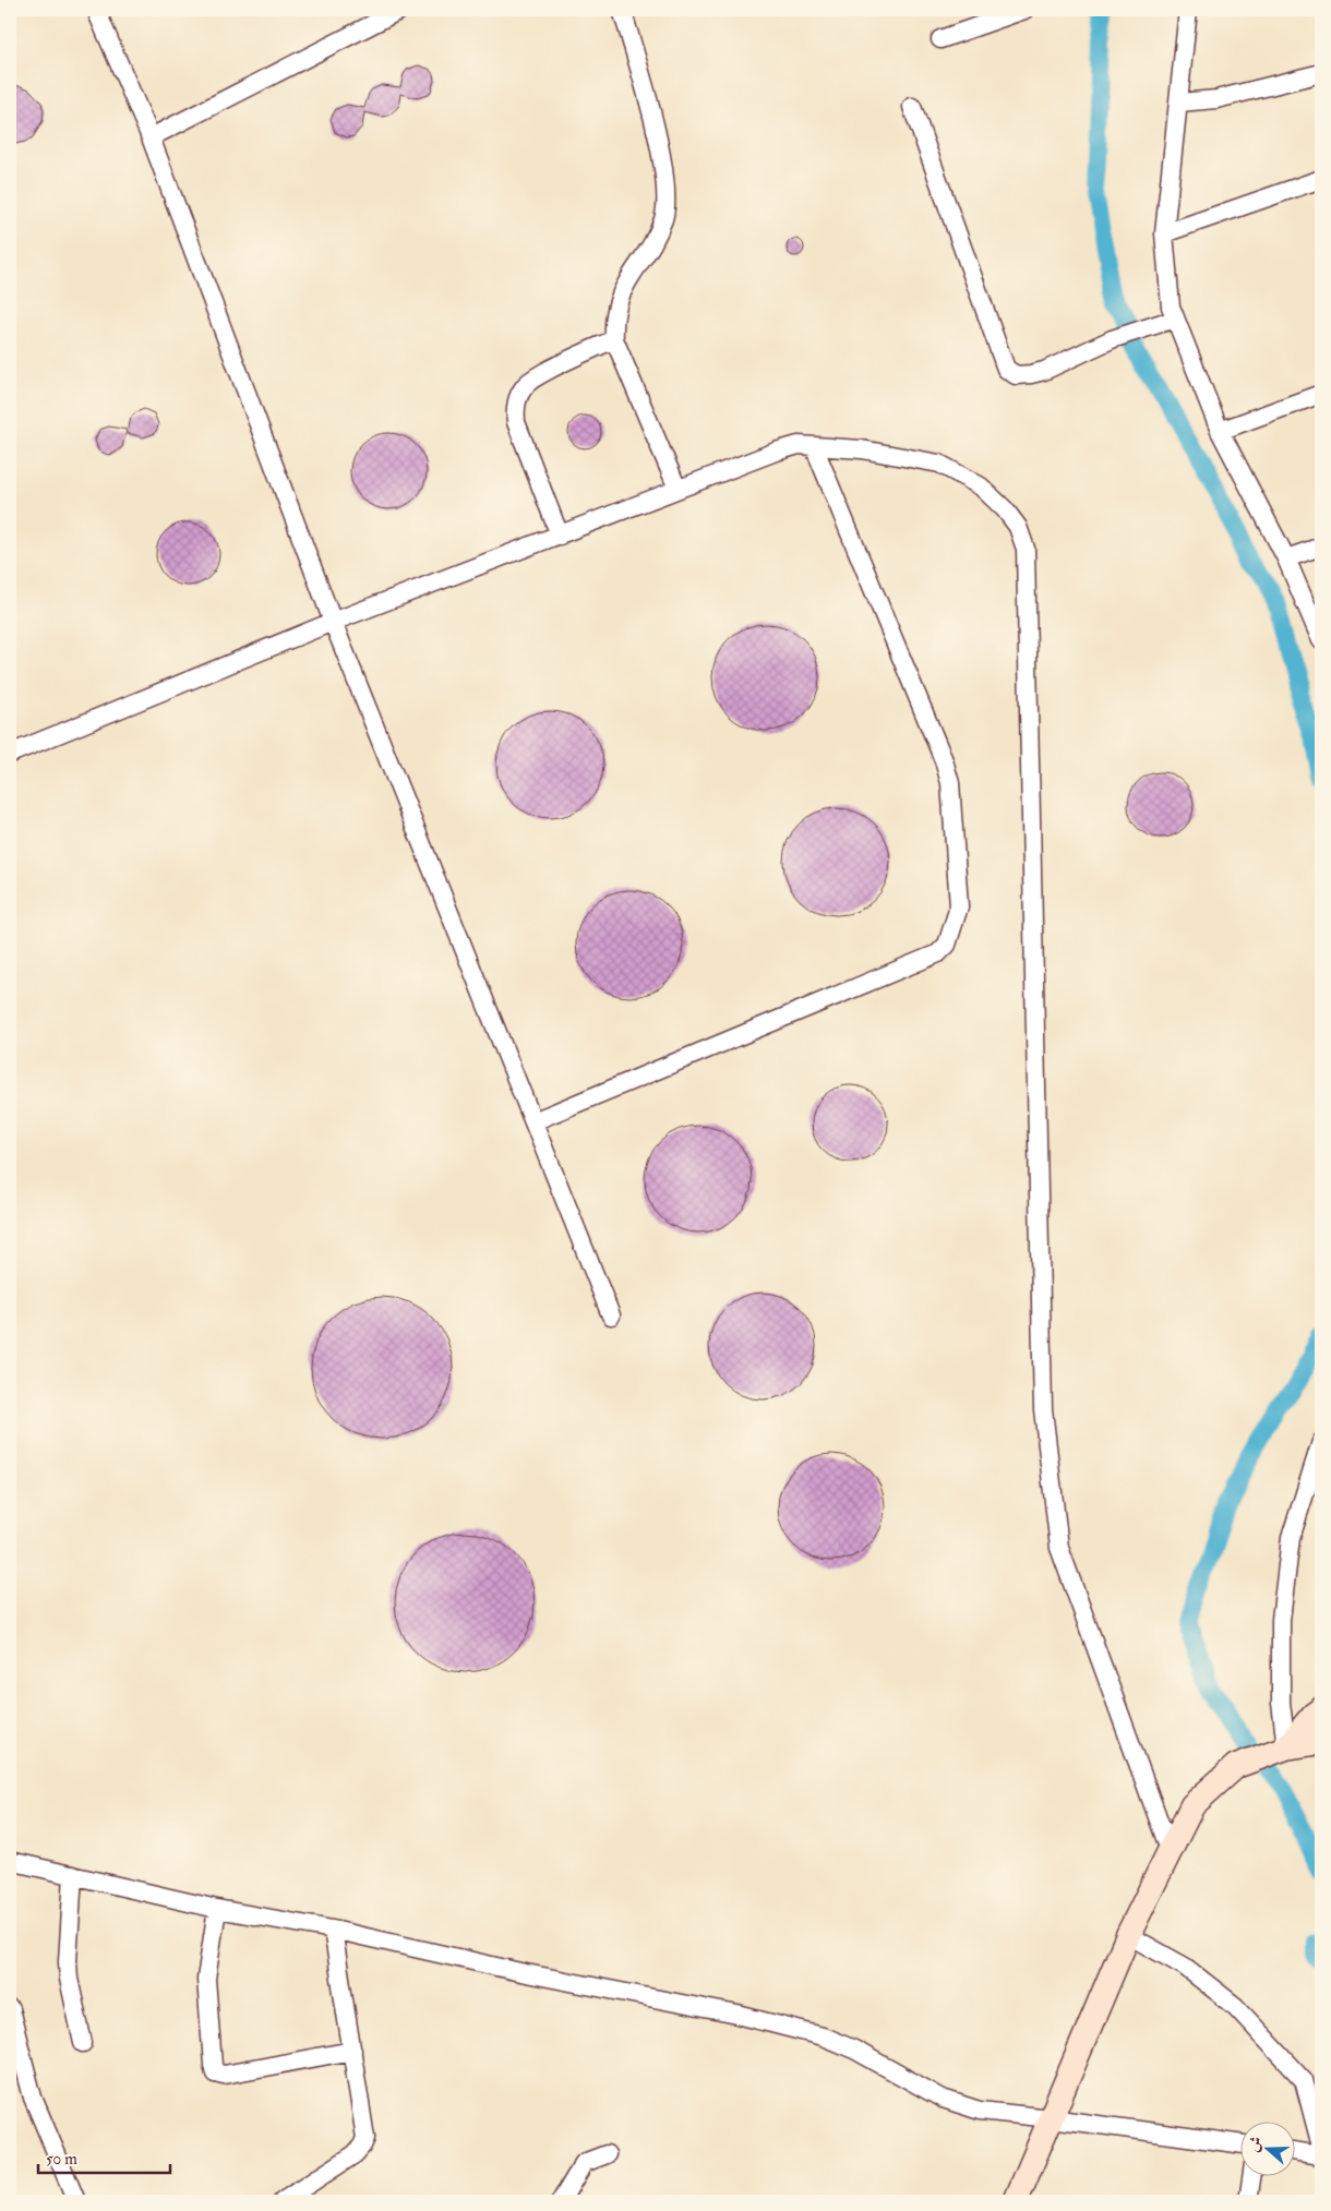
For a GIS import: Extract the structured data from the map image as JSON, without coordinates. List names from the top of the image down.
{
  "scale_bar": "50 m",
  "north": "left"
}
